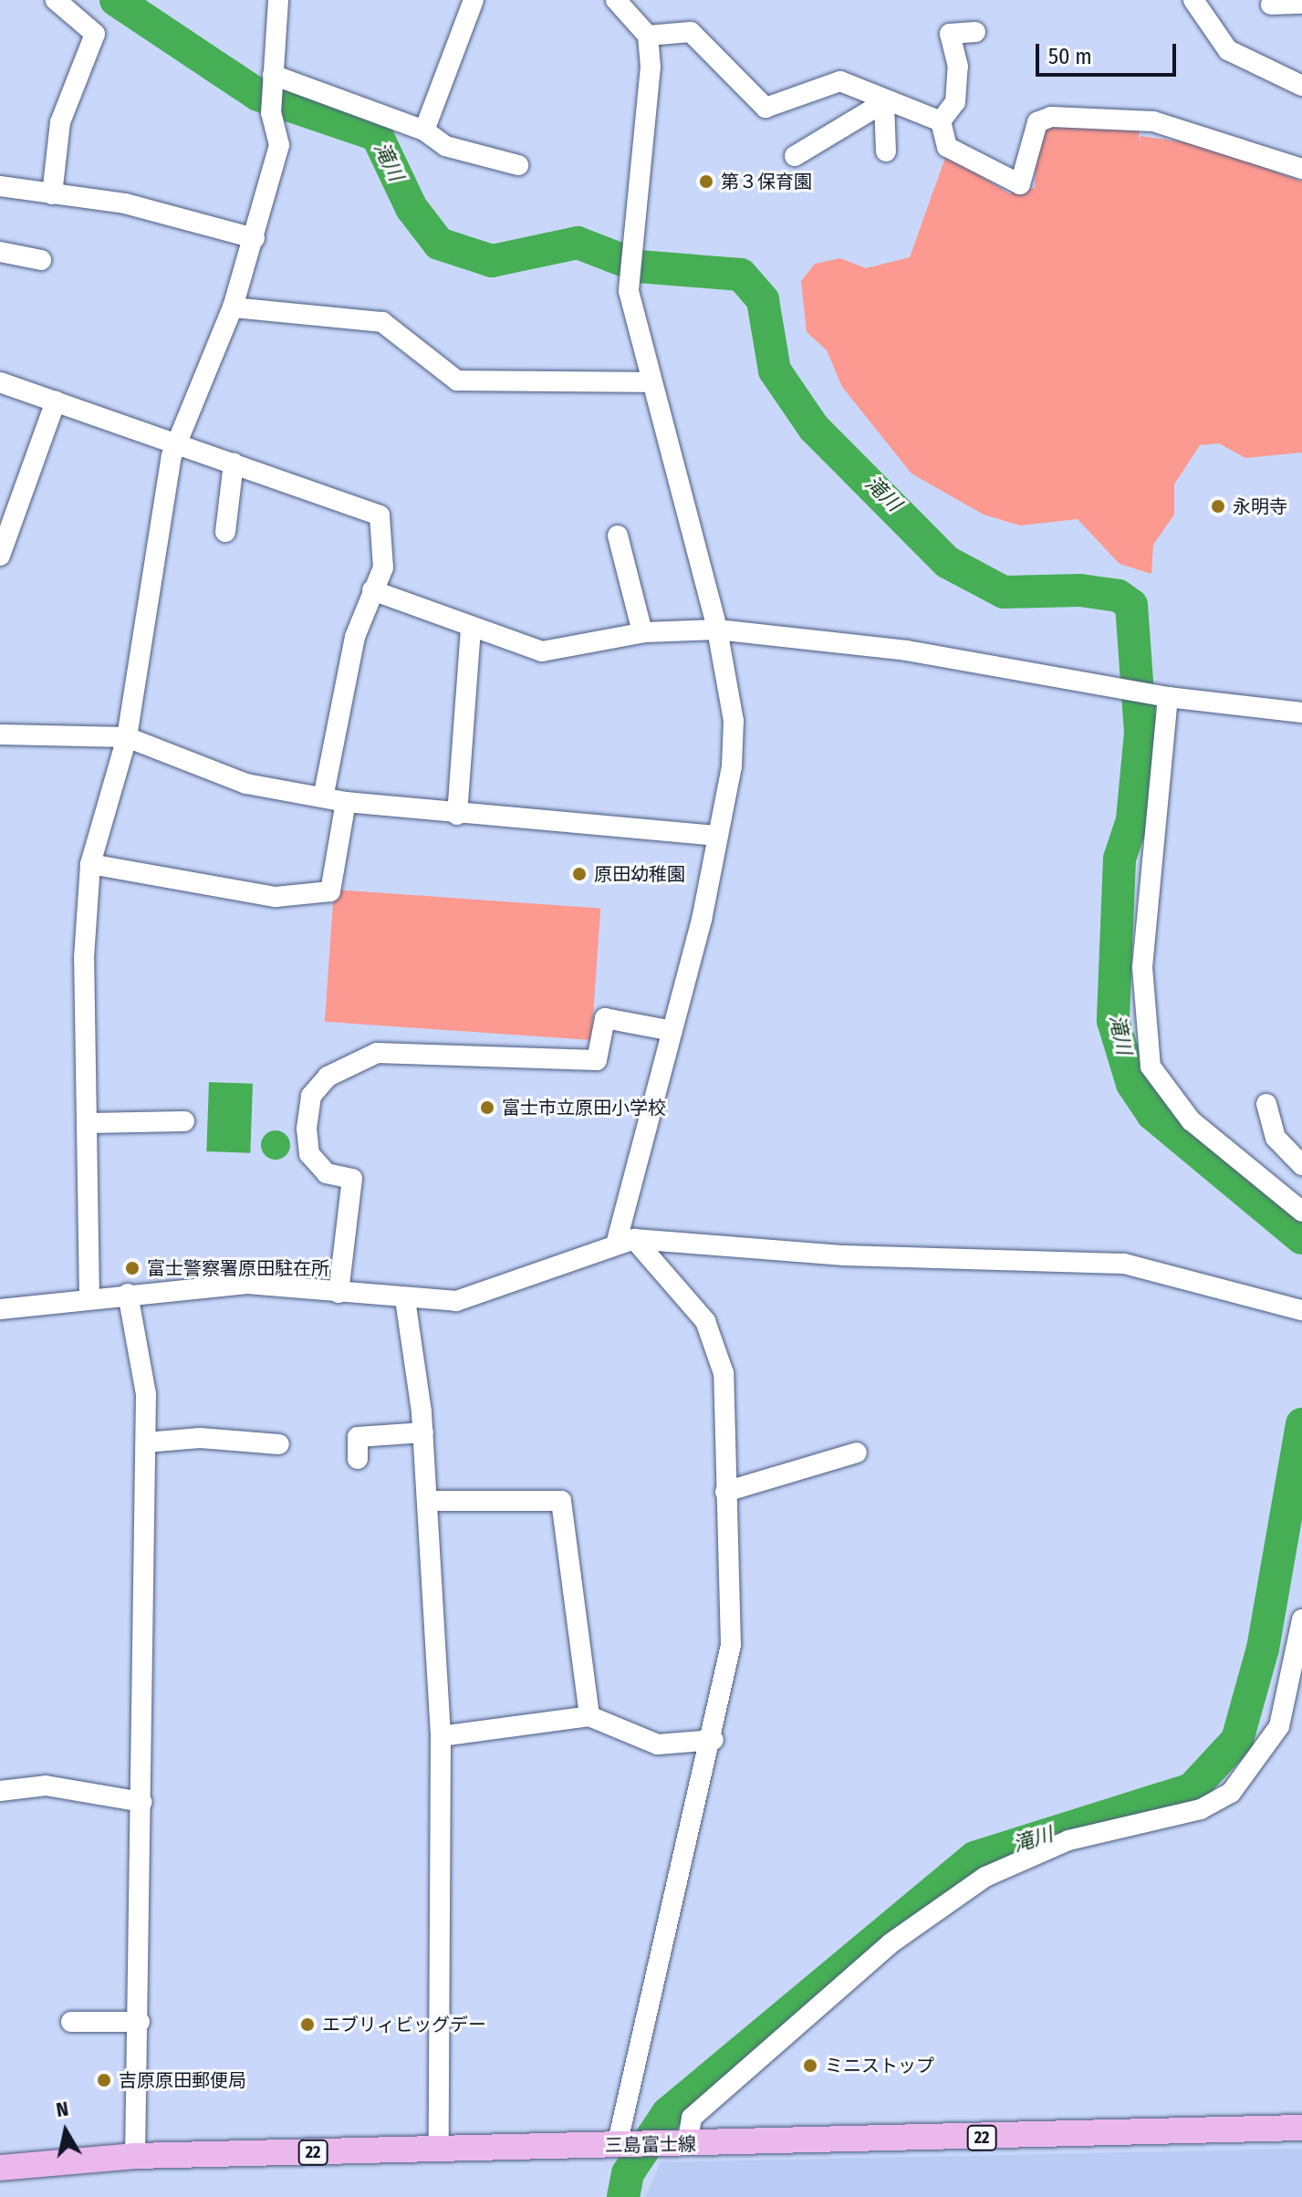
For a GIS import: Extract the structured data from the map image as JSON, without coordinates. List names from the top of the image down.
{
  "streets": {
    "main road": ["22", "三島富士線"]
  },
  "water": ["滝川"],
  "places": [
    "第３保育園",
    "永明寺",
    "原田幼稚園",
    "富士市立原田小学校",
    "富士警察署原田駐在所",
    "エブリィビッグデー",
    "ミニストップ",
    "吉原原田郵便局"
  ],
  "scale_bar": "50 m",
  "north": "top"
}
